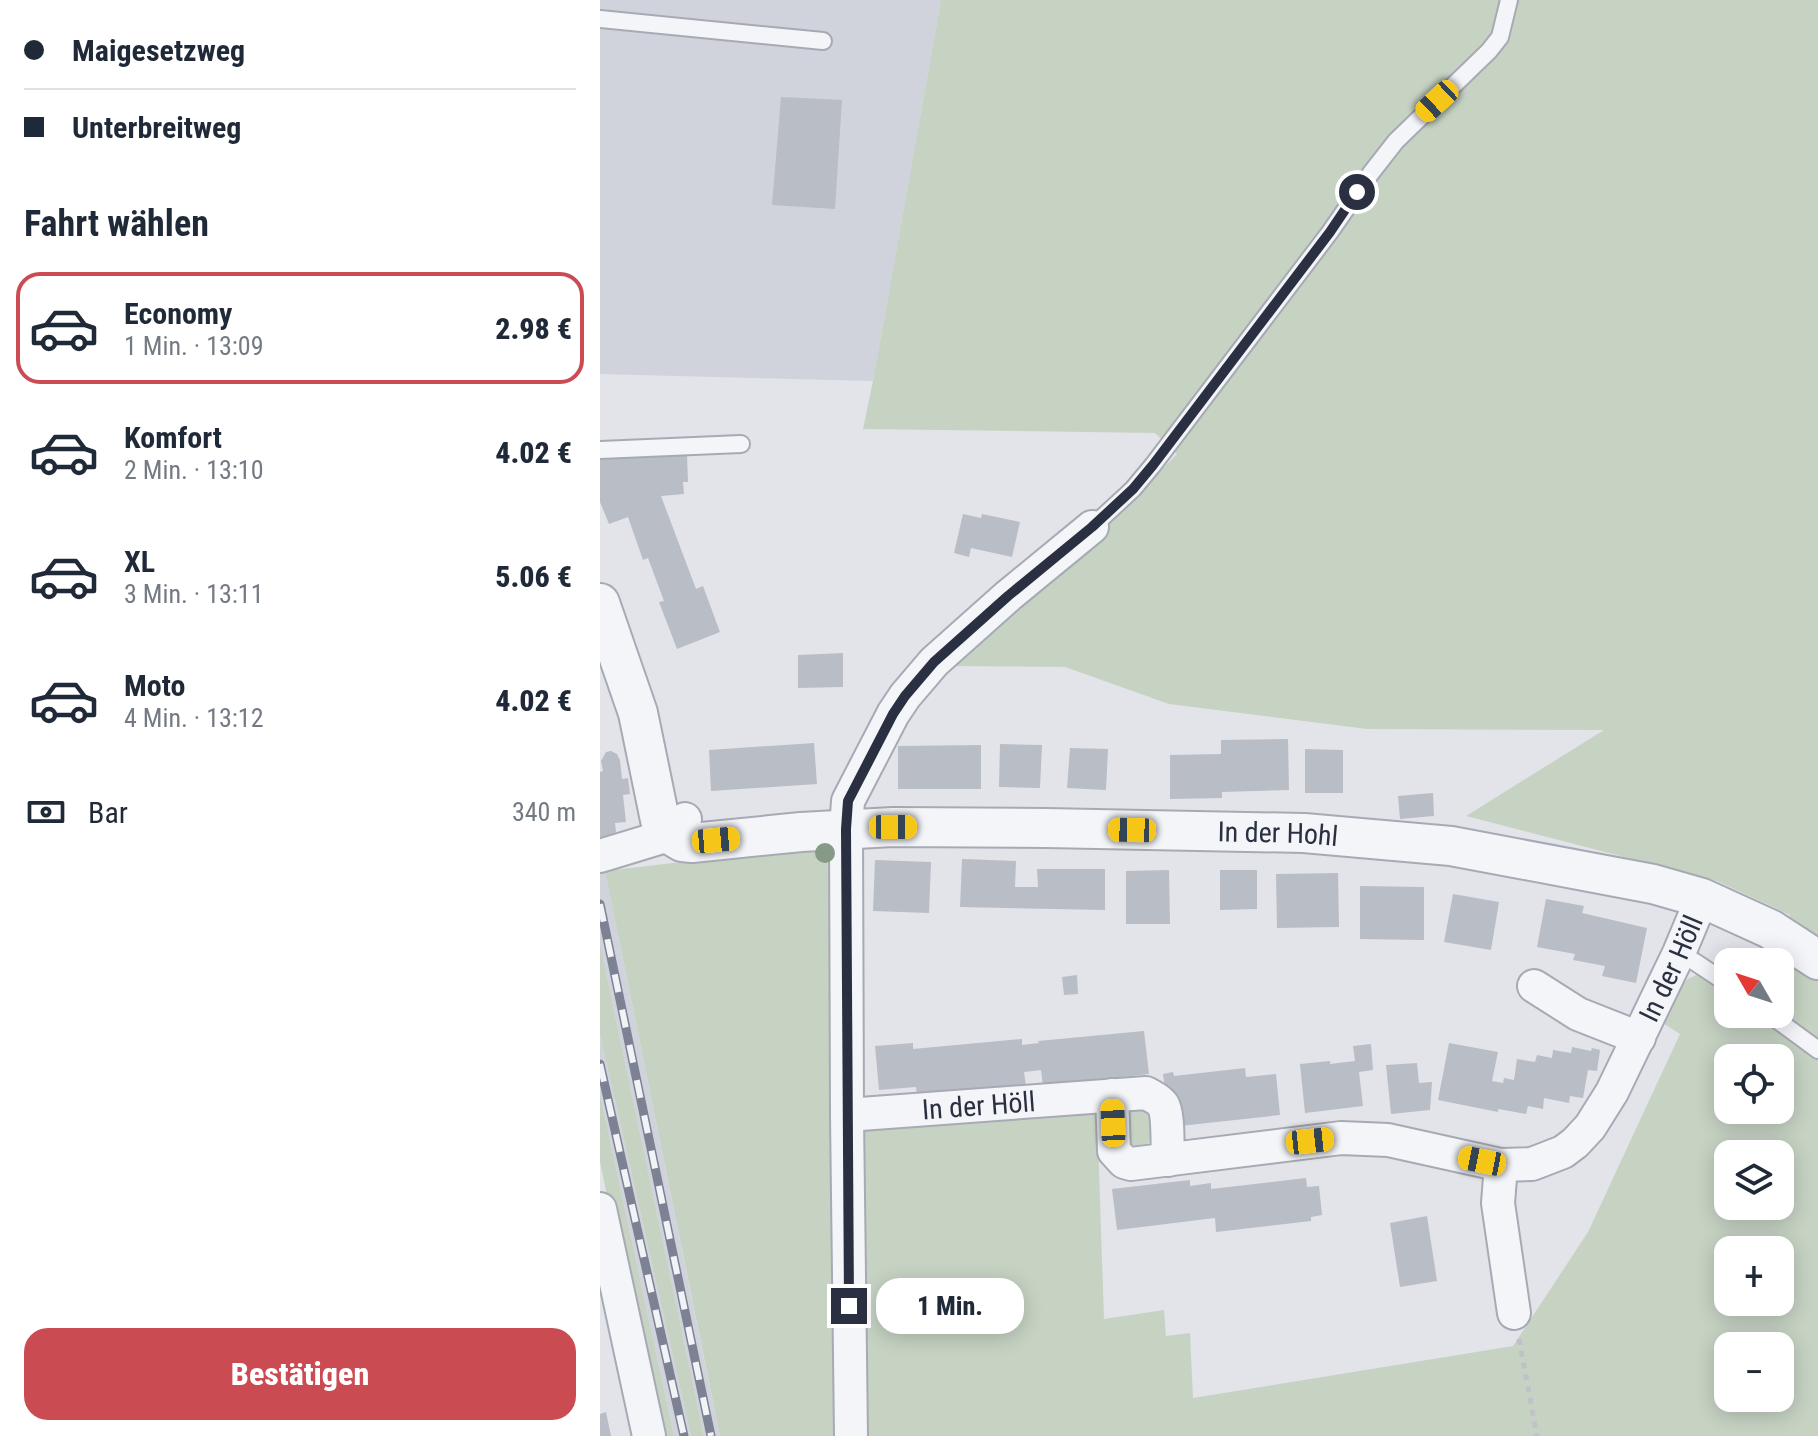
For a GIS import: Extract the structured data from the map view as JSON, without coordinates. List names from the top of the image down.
{
  "streets": {
    "street": ["In der Hohl", "In der Höll"]
  },
  "crossings": [
    ["In der Hohl", "In der Höll"]
  ],
  "north": "top left",
  "page": {
    "banner": ["Maigesetzweg", "Unterbreitweg"],
    "heading": "Fahrt wählen",
    "list": [
      {
        "name": "Economy",
        "note": "1 Min. · 13:09",
        "value": "2.98 €"
      },
      {
        "name": "Komfort",
        "note": "2 Min. · 13:10",
        "value": "4.02 €"
      },
      {
        "name": "XL",
        "note": "3 Min. · 13:11",
        "value": "5.06 €"
      },
      {
        "name": "Moto",
        "note": "4 Min. · 13:12",
        "value": "4.02 €"
      }
    ],
    "pay": ["Bar", "340 m"],
    "map_buttons": ["+", "−"],
    "bubble": "1 Min.",
    "buttons": "Bestätigen"
  }
}
